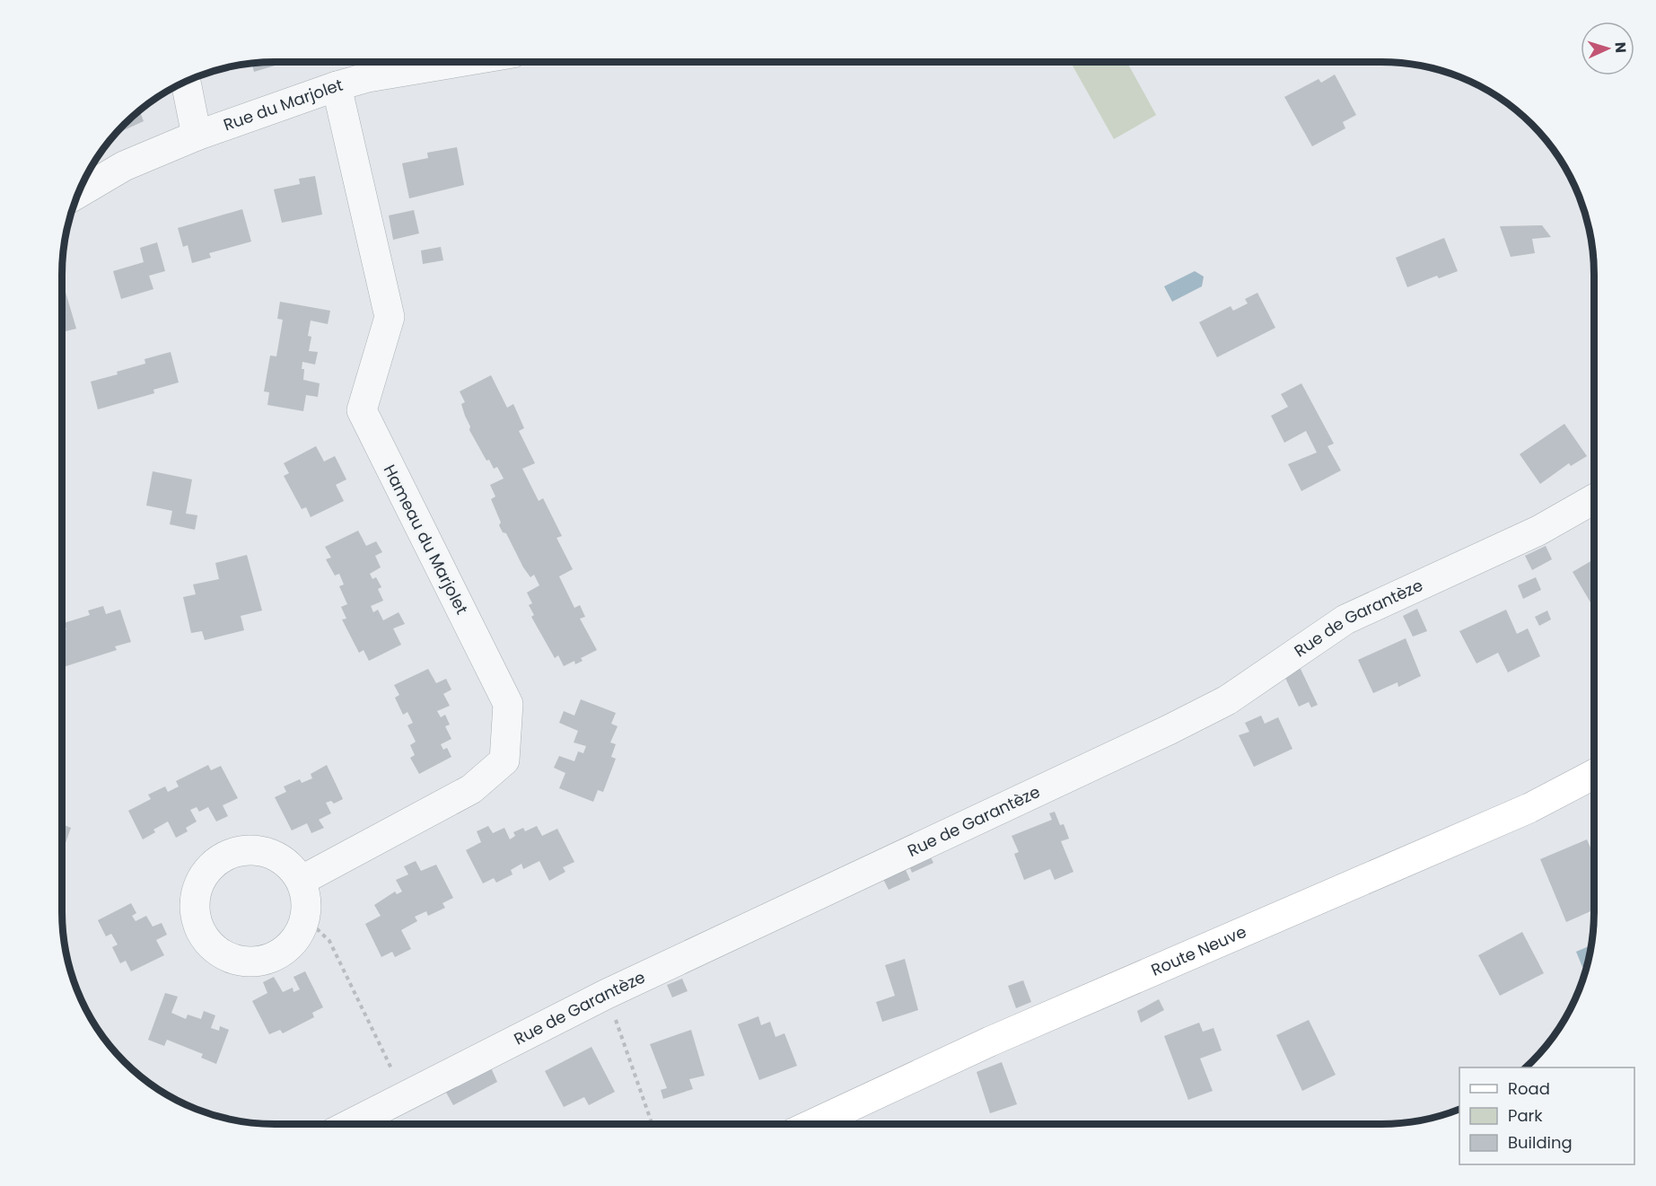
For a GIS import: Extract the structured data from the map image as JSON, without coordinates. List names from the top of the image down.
{
  "streets": {
    "street": [
      "Rue du Marjolet",
      "Hameau du Marjolet",
      "Rue de Garantèze",
      "Route Neuve"
    ]
  },
  "crossings": [
    ["Rue du Marjolet", "Hameau du Marjolet"]
  ],
  "legend": ["Road", "Park", "Building"],
  "north": "right"
}
